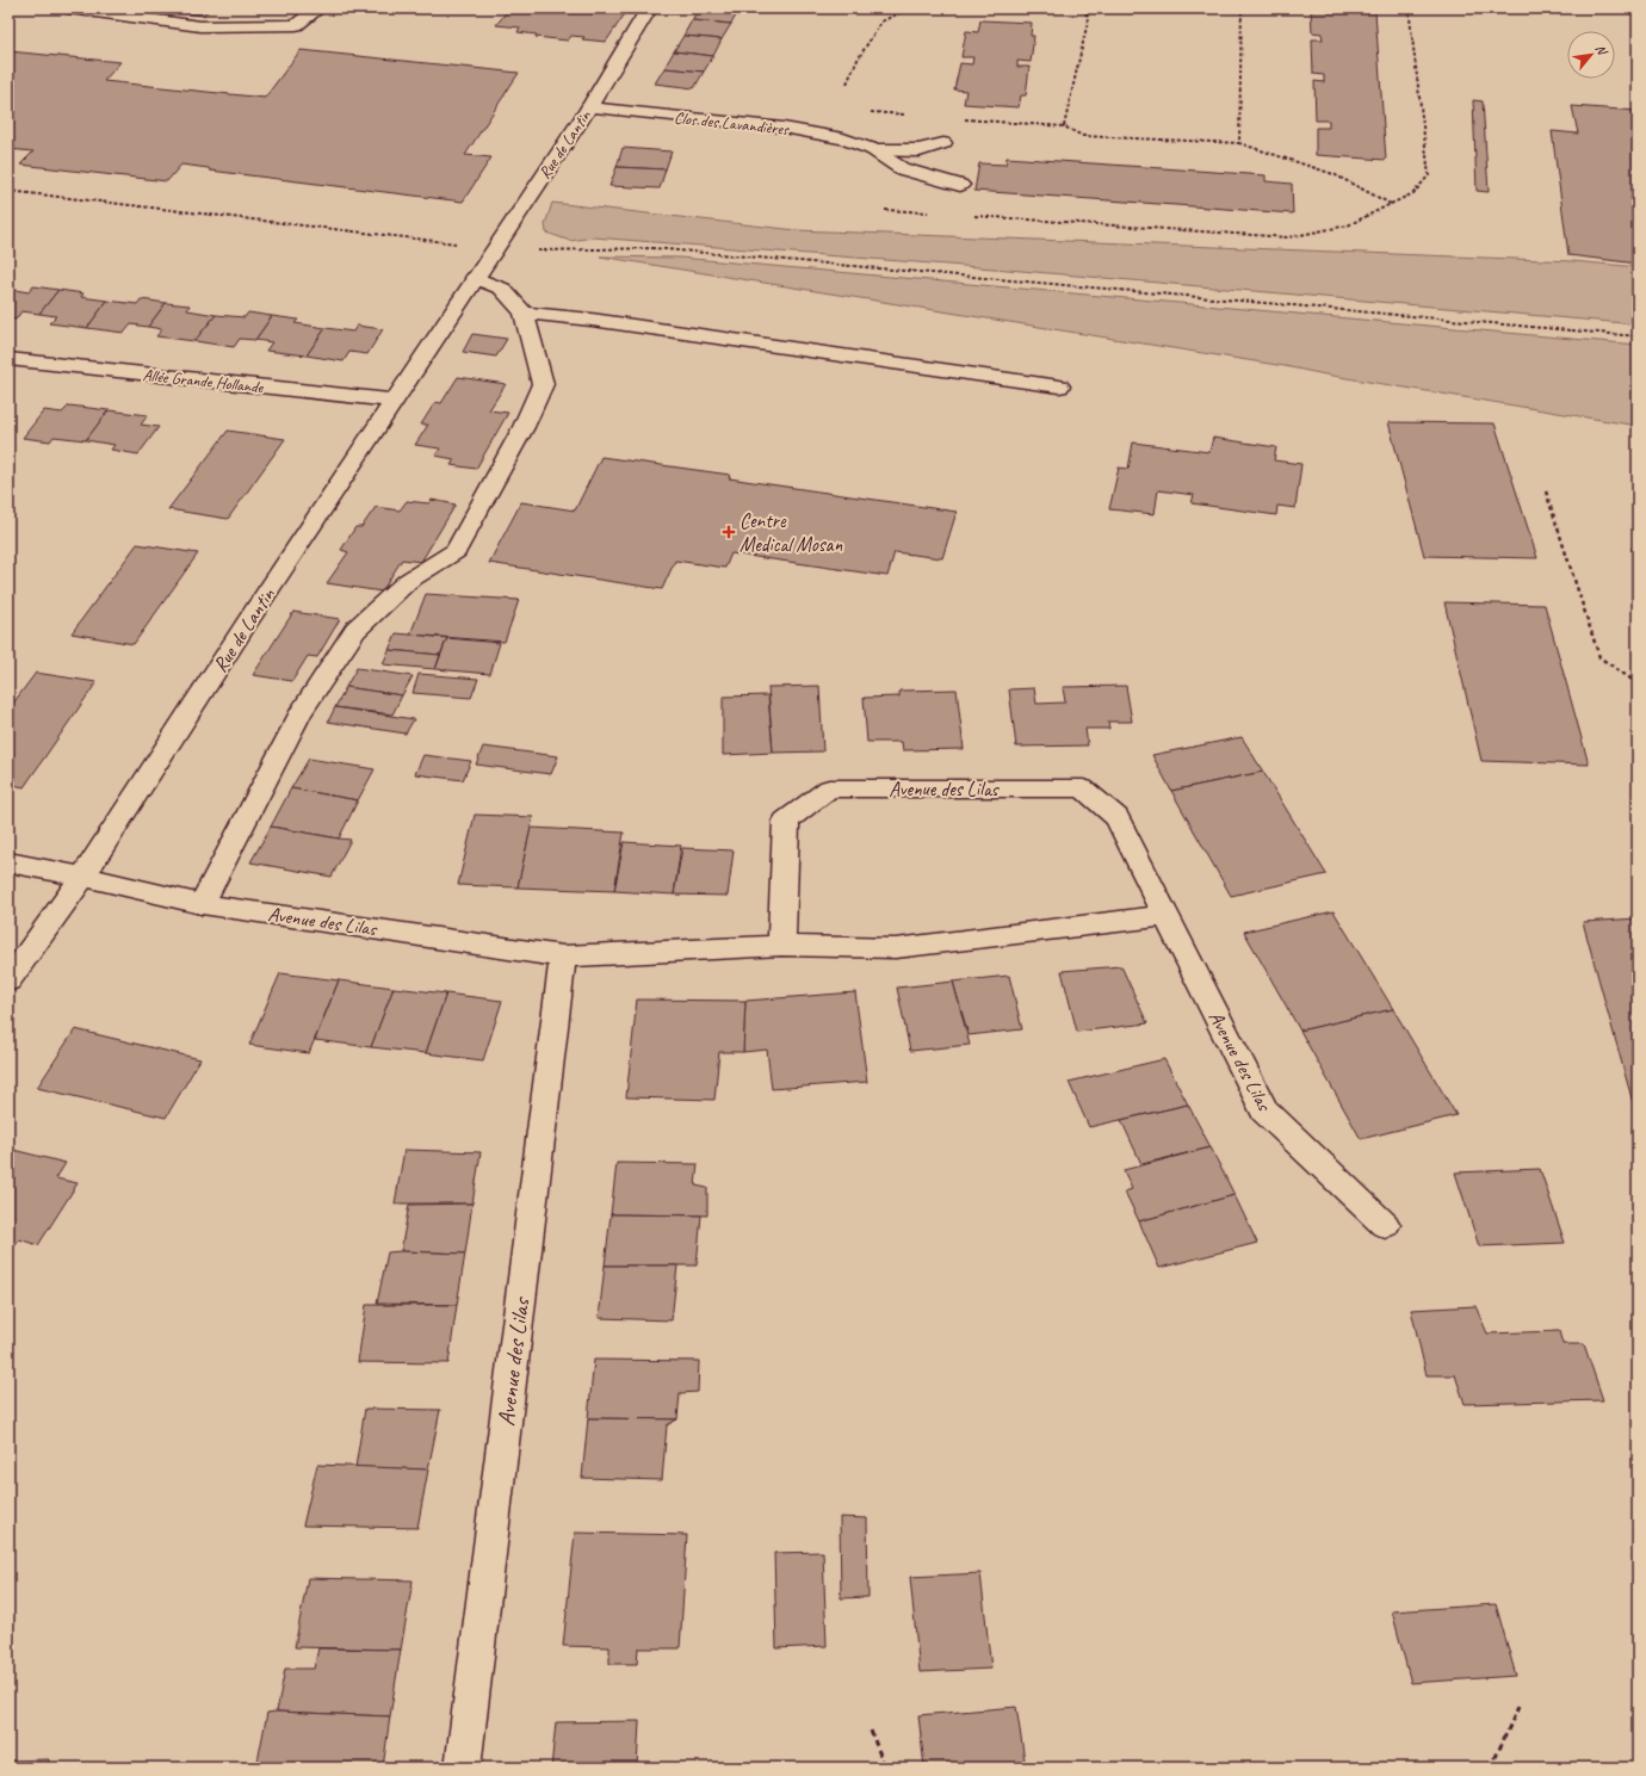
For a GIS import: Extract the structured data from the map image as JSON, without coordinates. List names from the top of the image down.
{
  "streets": {
    "street": [
      "Clos des Lavandières",
      "Rue de Lantin",
      "Allée Grande Hollande",
      "Avenue des Lilas"
    ]
  },
  "crossings": [
    ["Clos des Lavandières", "Rue de Lantin"],
    ["Rue de Lantin", "Allée Grande Hollande"],
    ["Rue de Lantin", "Avenue des Lilas"]
  ],
  "places": {
    "health": ["Centre Medical Mosan"]
  },
  "north": "top right"
}
